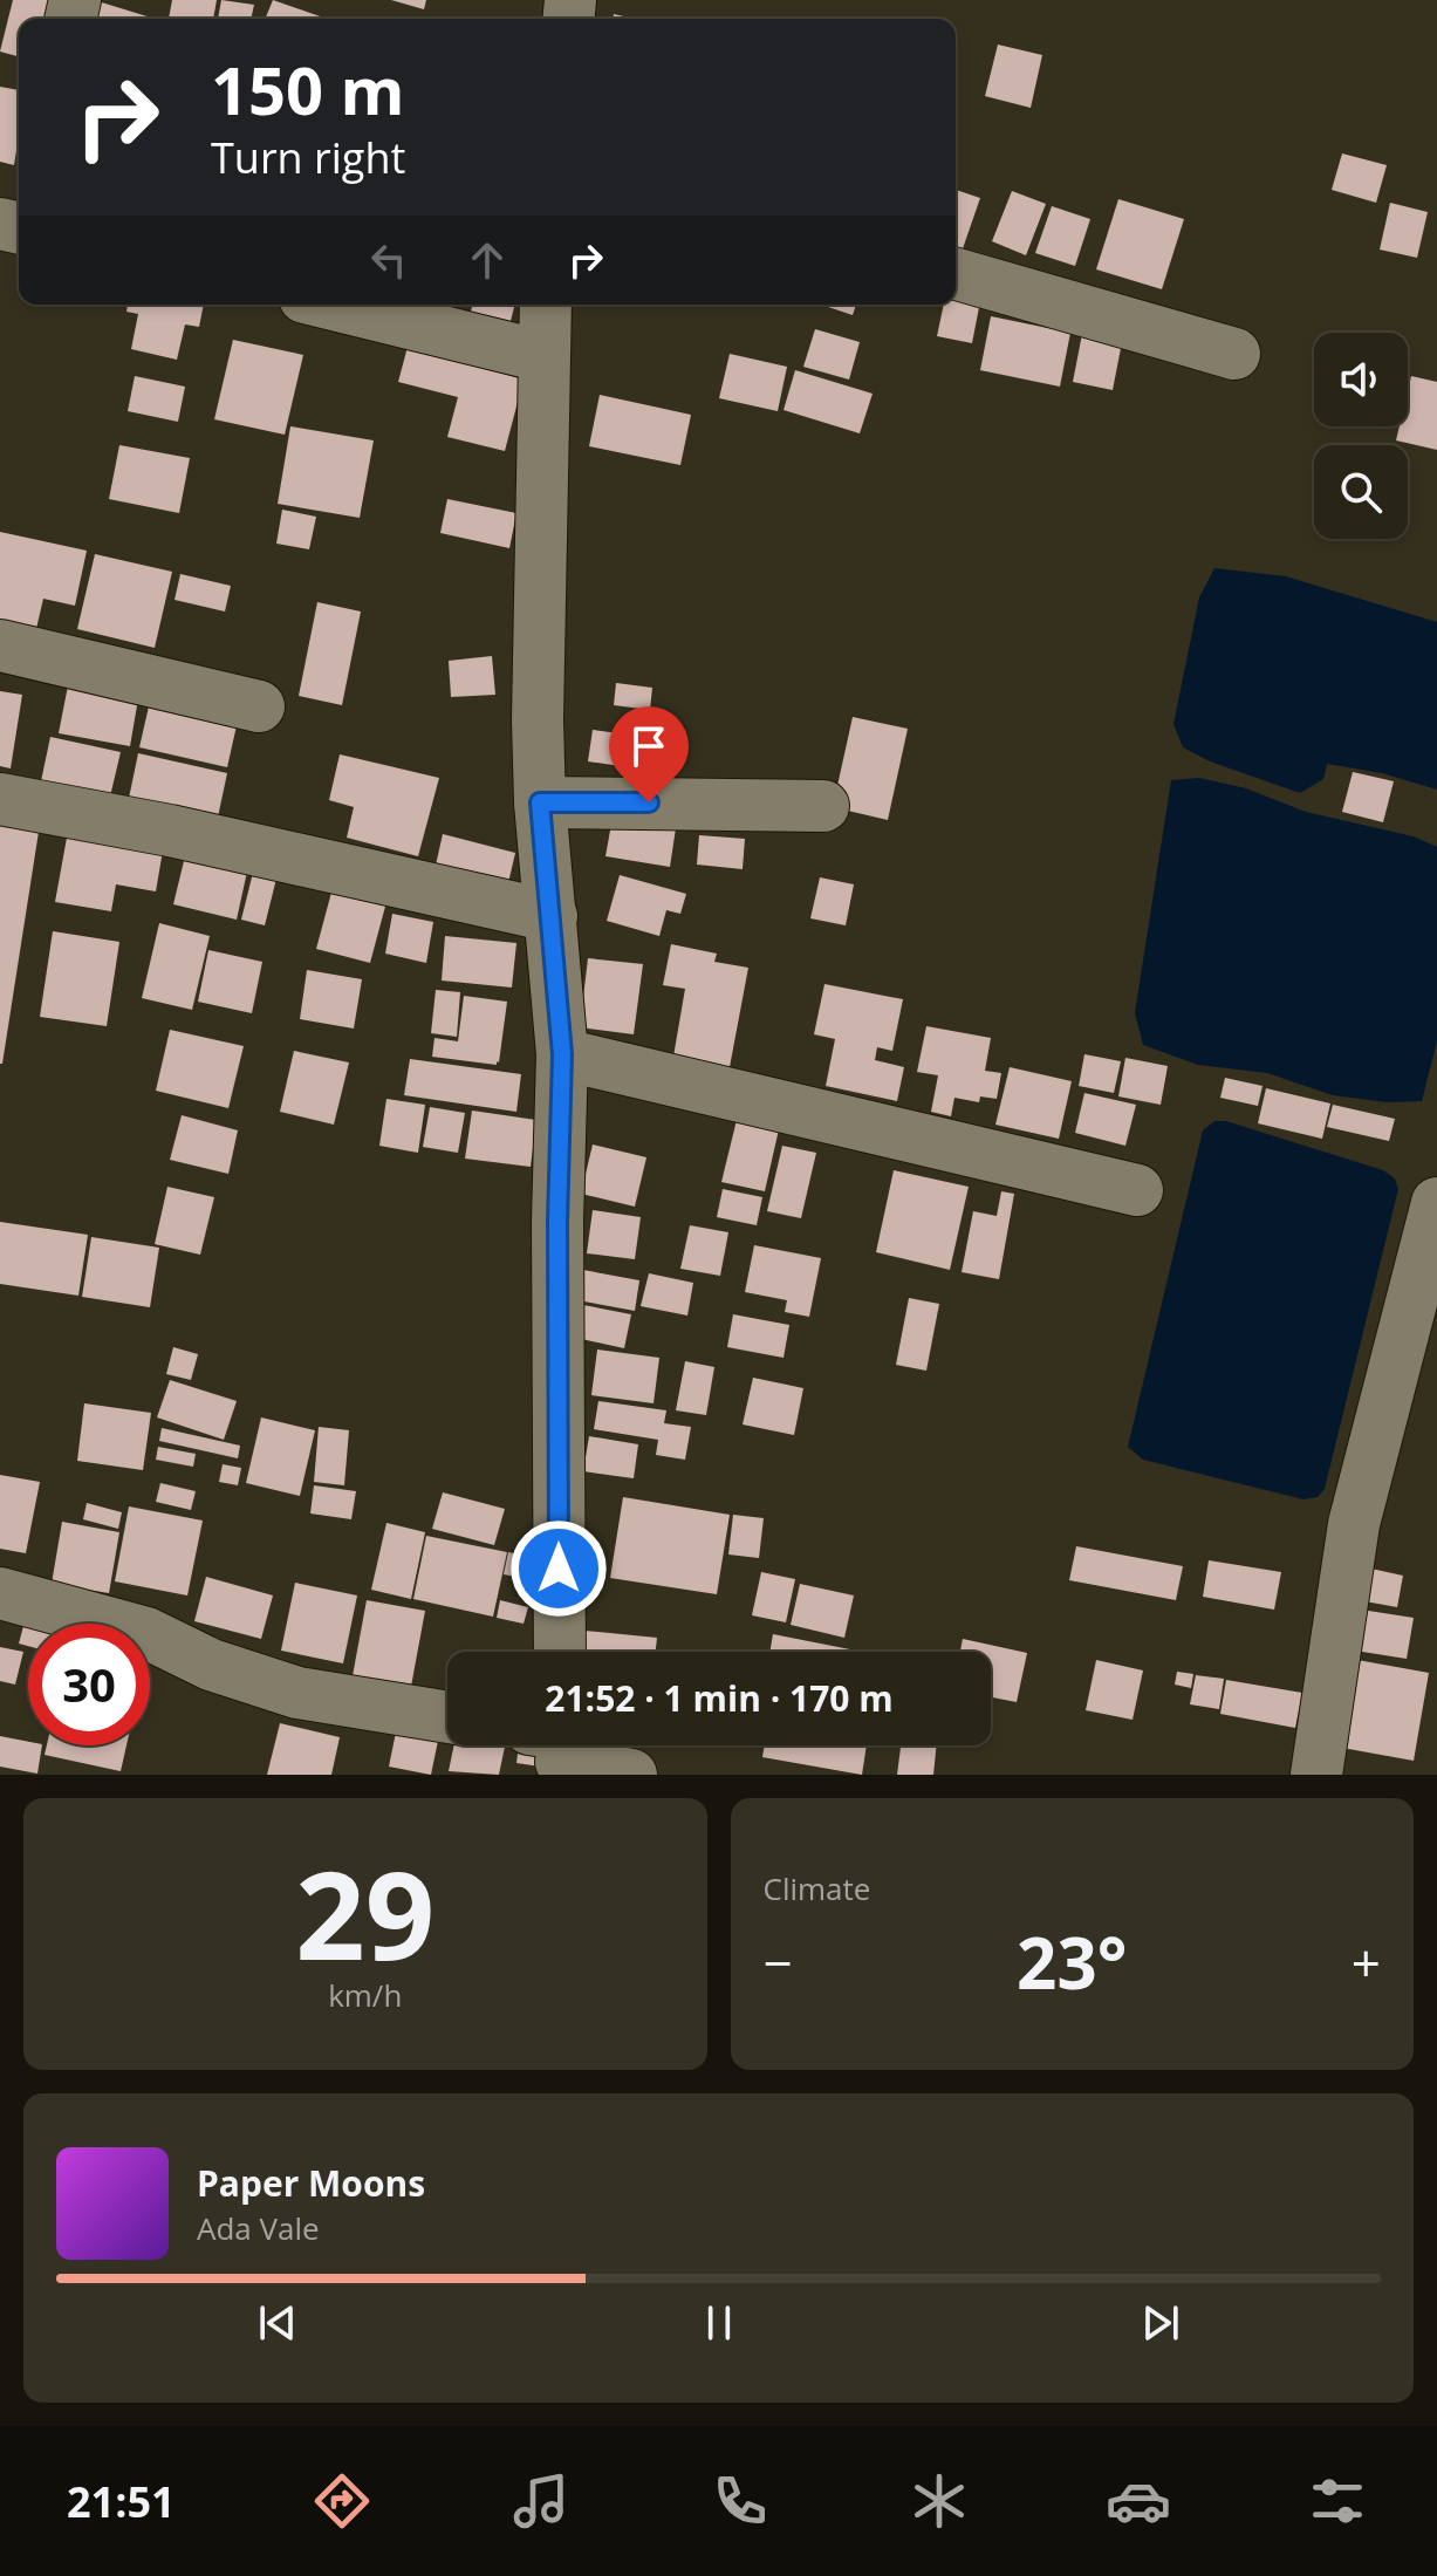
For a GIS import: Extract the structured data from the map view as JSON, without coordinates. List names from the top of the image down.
{
  "page": {
    "turn": ["150 m", "Turn right"],
    "limit": "30",
    "trip": "21:52 · 1 min · 170 m",
    "tile": [
      ["29", "km/h"],
      "Climate"
    ],
    "heat": ["−", "23°", "+"],
    "song": ["Paper Moons", "Ada Vale"],
    "tabs": "21:51"
  }
}
